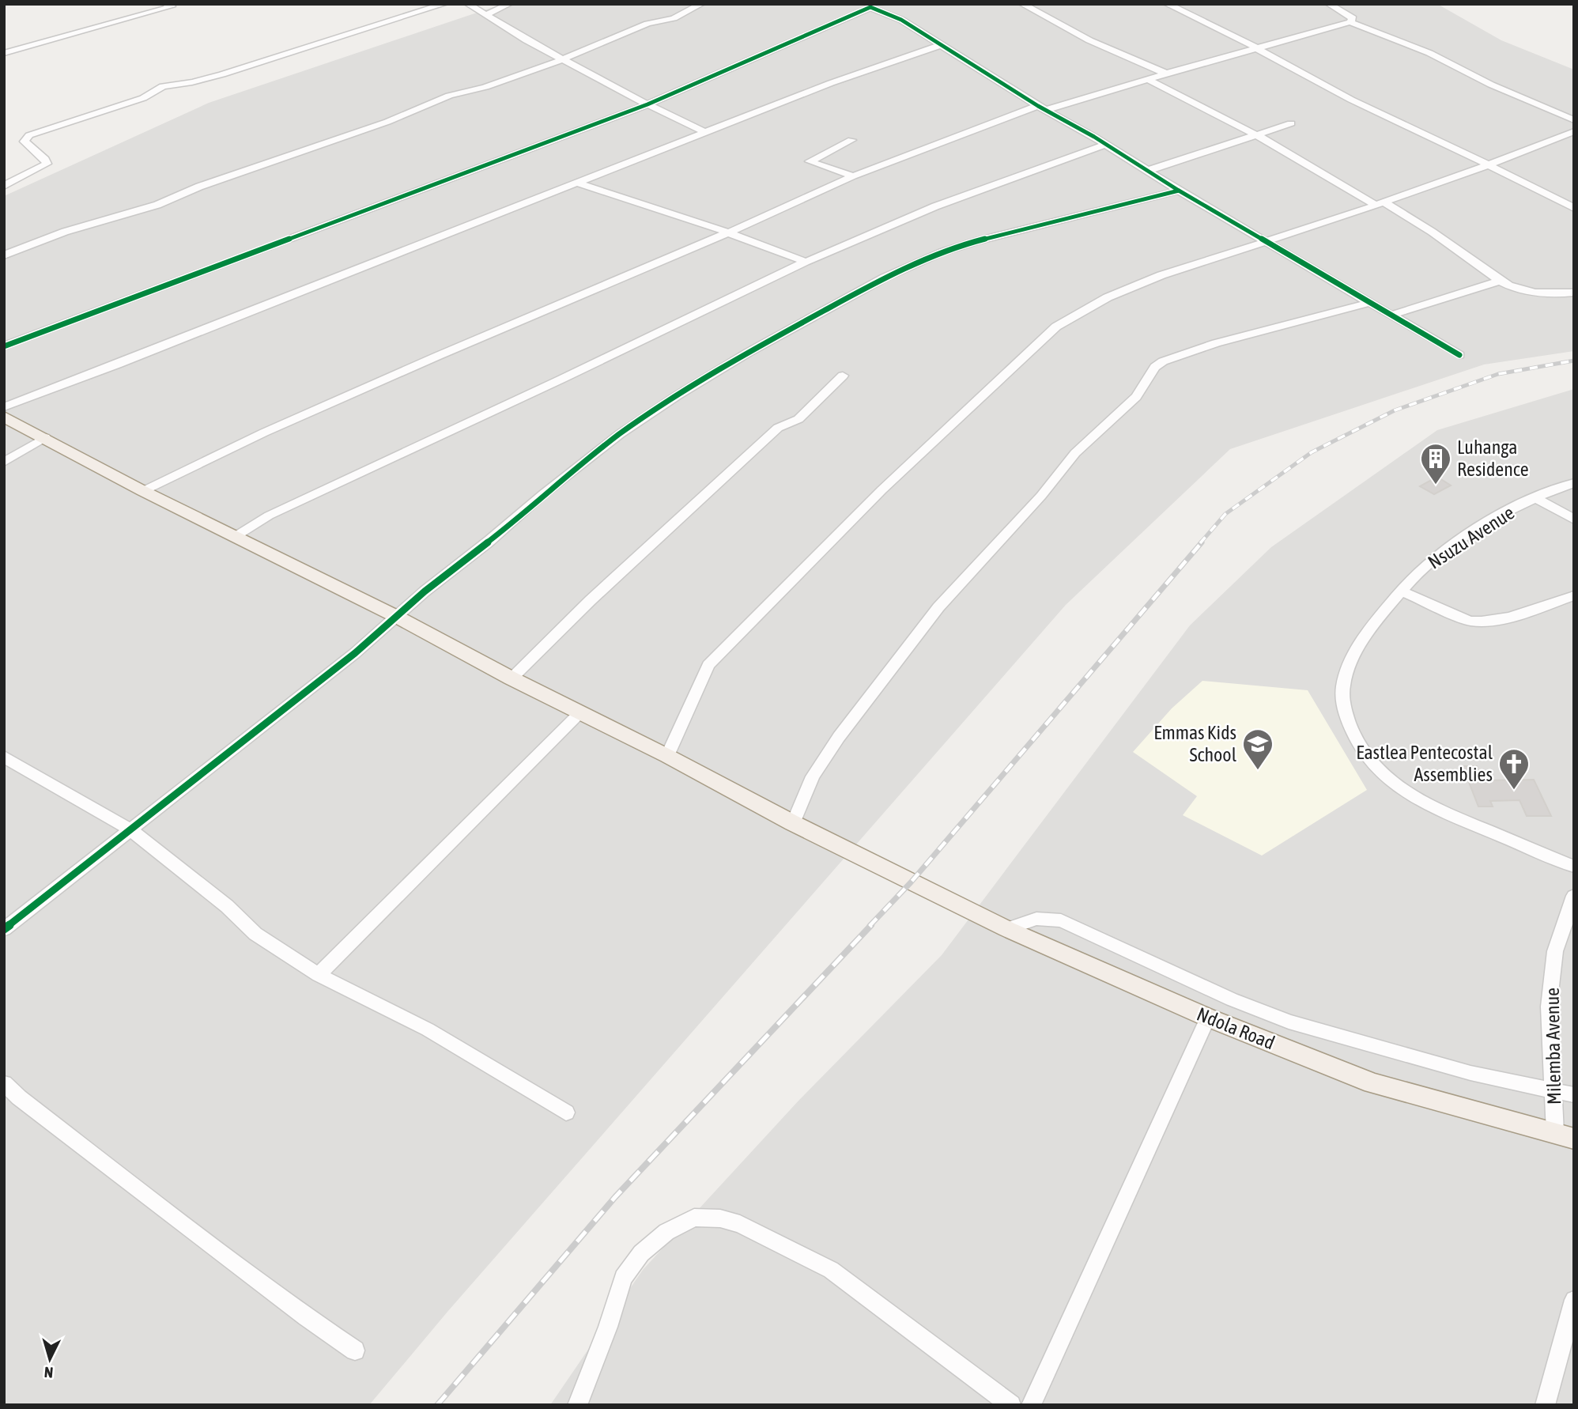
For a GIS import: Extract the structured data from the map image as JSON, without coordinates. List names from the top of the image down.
{
  "streets": {
    "main road": ["Ndola Road"],
    "street": ["Nsuzu Avenue", "Milemba Avenue"]
  },
  "crossings": [
    ["Ndola Road", "Milemba Avenue"]
  ],
  "places": {
    "building": ["Luhanga Residence"],
    "school or university": ["Emmas Kids School"],
    "church": ["Eastlea Pentecostal Assemblies"]
  },
  "north": "bottom"
}
